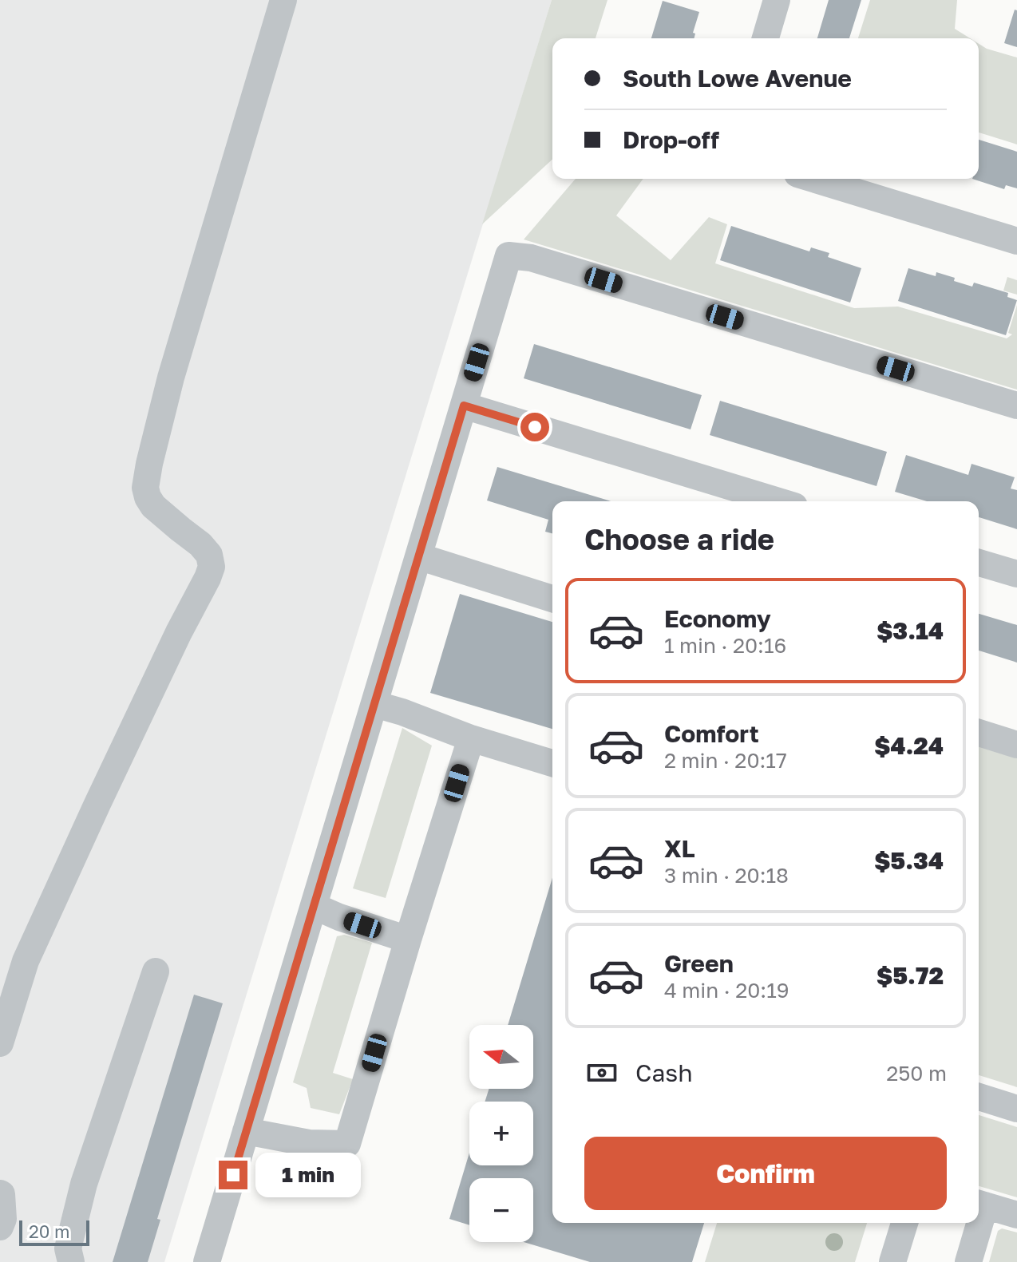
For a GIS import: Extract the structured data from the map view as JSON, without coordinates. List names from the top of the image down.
{
  "scale_bar": "20 m",
  "north": "left",
  "page": {
    "banner": ["South Lowe Avenue", "Drop-off"],
    "heading": "Choose a ride",
    "list": [
      {
        "name": "Economy",
        "note": "1 min · 20:16",
        "value": "$3.14"
      },
      {
        "name": "Comfort",
        "note": "2 min · 20:17",
        "value": "$4.24"
      },
      {
        "name": "XL",
        "note": "3 min · 20:18",
        "value": "$5.34"
      },
      {
        "name": "Green",
        "note": "4 min · 20:19",
        "value": "$5.72"
      }
    ],
    "map_buttons": ["+", "−"],
    "pay": ["Cash", "250 m"],
    "buttons": "Confirm",
    "bubble": "1 min",
    "scale": "20 m"
  }
}
